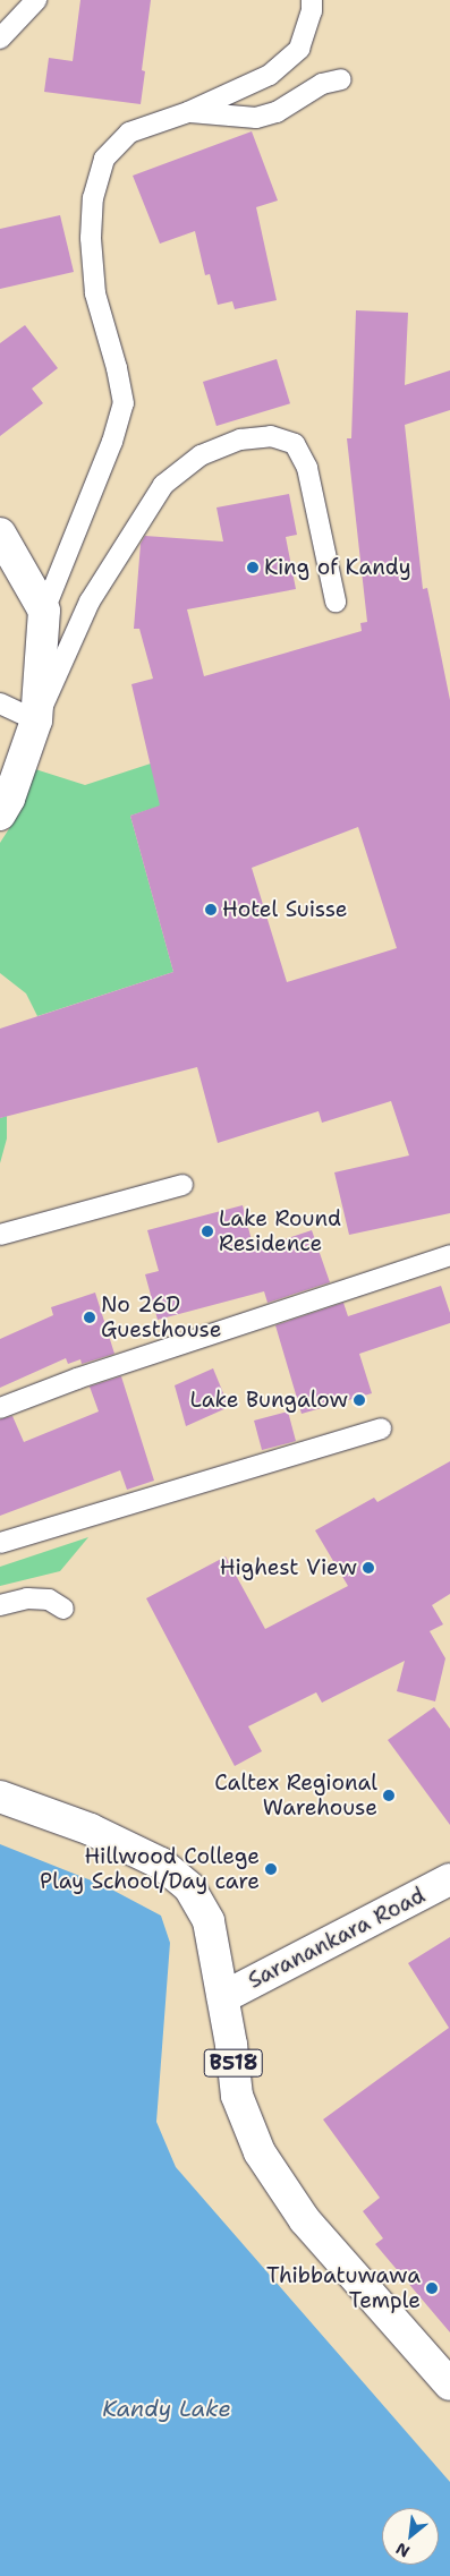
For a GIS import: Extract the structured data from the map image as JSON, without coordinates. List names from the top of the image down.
{
  "streets": {
    "main road": ["Saranankara Road", "B518"]
  },
  "crossings": [
    ["Saranankara Road", "B518"]
  ],
  "water": ["Kandy Lake"],
  "places": [
    "King of Kandy",
    "Hotel Suisse",
    "Lake Round Residence",
    "No 26D Guesthouse",
    "Lake Bungalow",
    "Highest View",
    "Caltex Regional Warehouse",
    "Hillwood College Play School/Day care",
    "Thibbatuwawa Temple"
  ],
  "north": "bottom left"
}
